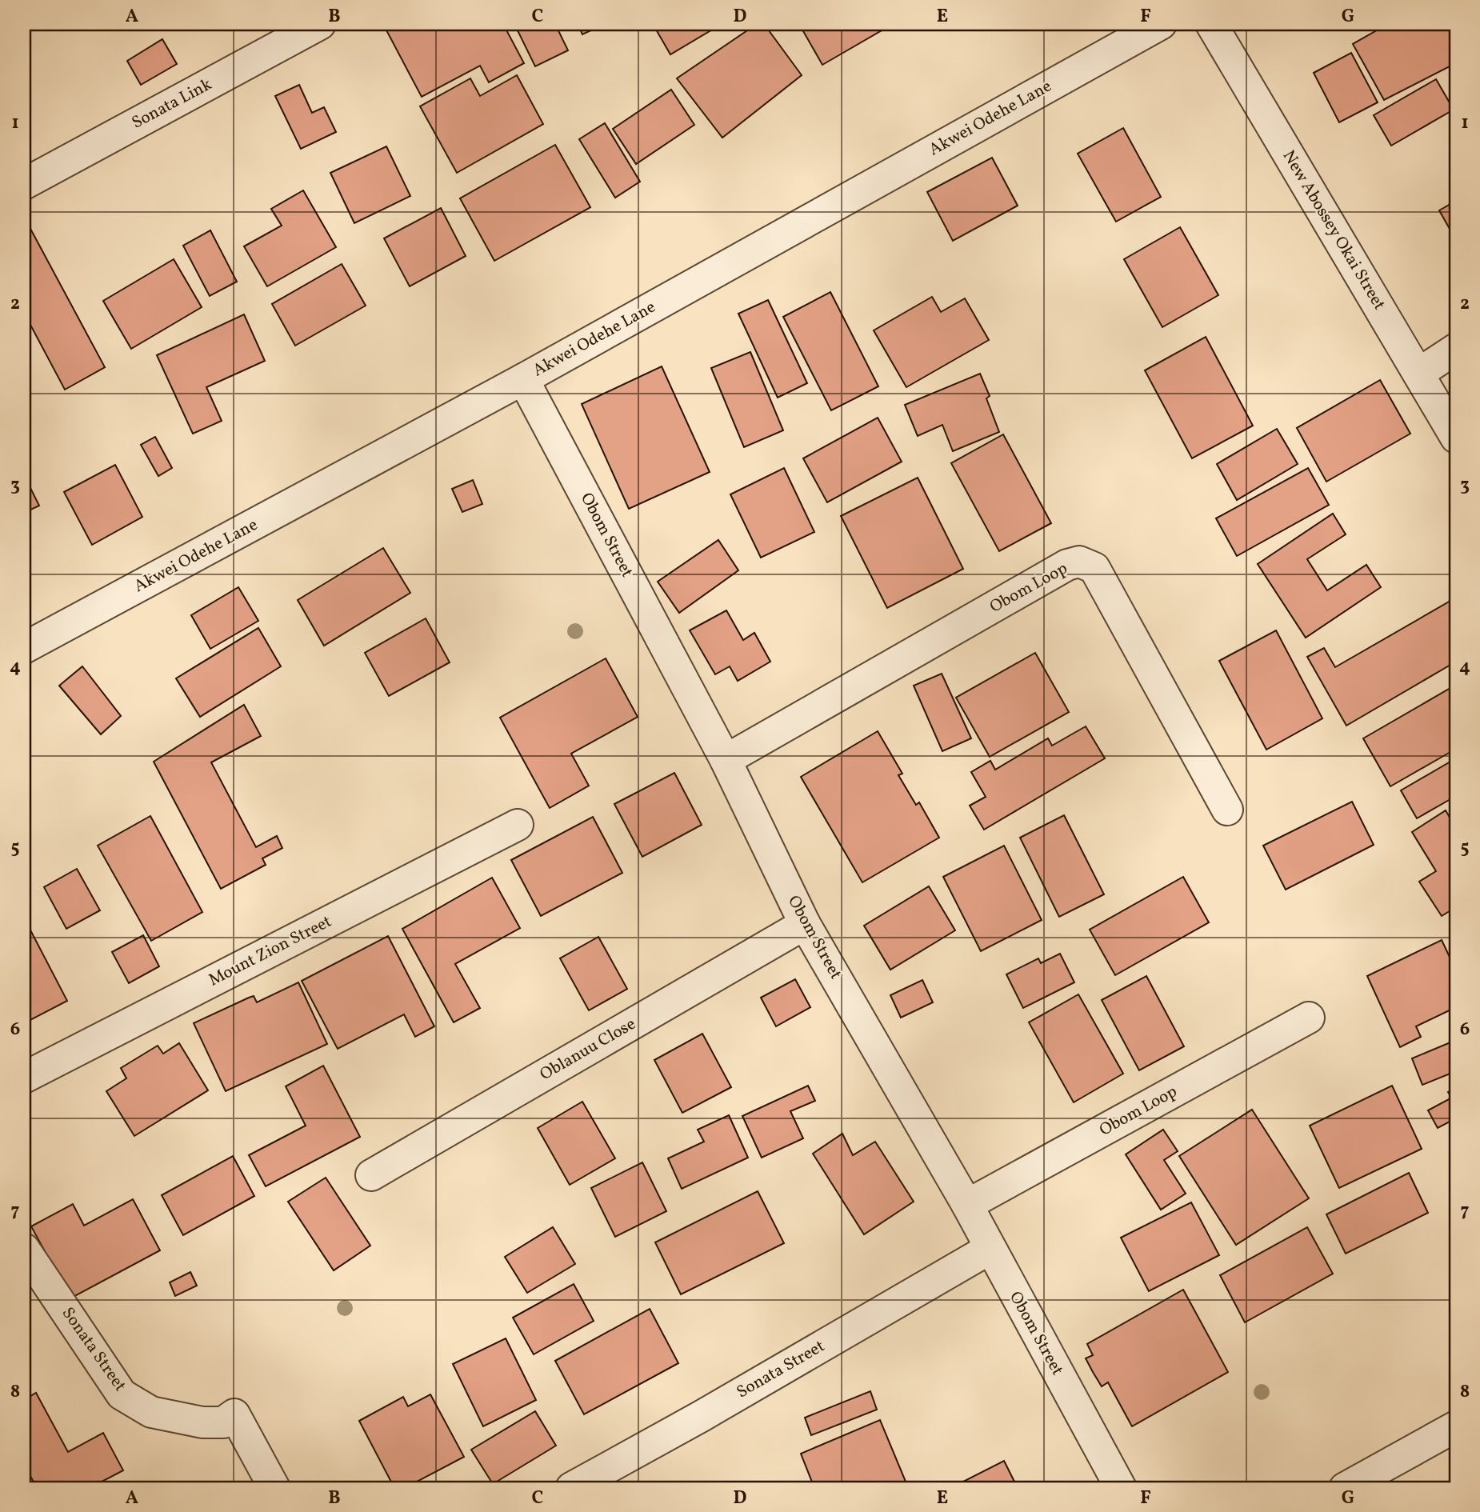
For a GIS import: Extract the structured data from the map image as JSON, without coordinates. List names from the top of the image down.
{
  "streets": {
    "street": [
      "Sonata Link",
      "Akwei Odehe Lane",
      "New Abossey Okai Street",
      "Obom Street",
      "Obom Loop",
      "Mount Zion Street",
      "Oblanuu Close",
      "Sonata Street"
    ]
  },
  "crossings": [
    ["Akwei Odehe Lane", "Obom Street"],
    ["Obom Street", "Obom Loop"],
    ["Obom Street", "Oblanuu Close"],
    ["Obom Street", "Sonata Street"]
  ],
  "grid": {
    "columns": [
      "A",
      "B",
      "C",
      "D",
      "E",
      "F",
      "G"
    ],
    "rows": [
      "1",
      "2",
      "3",
      "4",
      "5",
      "6",
      "7",
      "8"
    ]
  }
}
